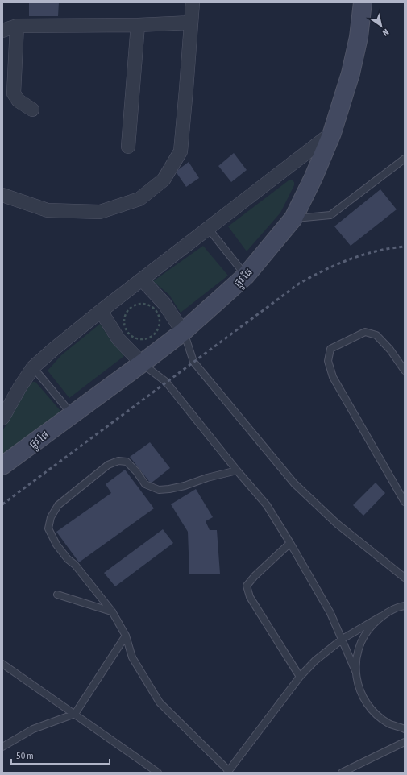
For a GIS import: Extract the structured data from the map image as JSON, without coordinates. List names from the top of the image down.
{
  "streets": {
    "street": ["ផ្លូវ ផែ"]
  },
  "scale_bar": "50 m",
  "north": "bottom right"
}
